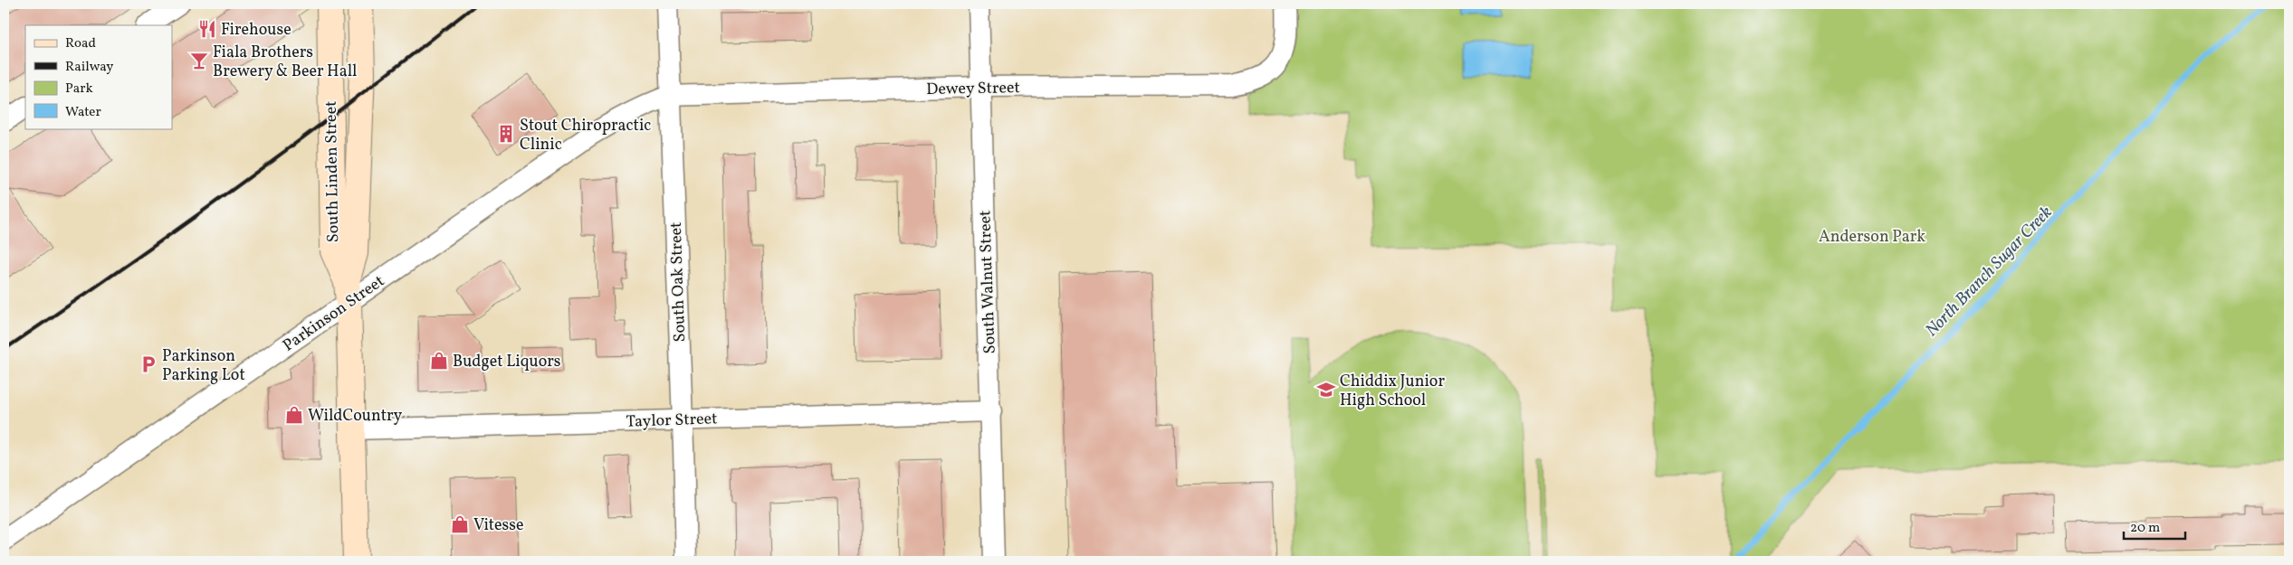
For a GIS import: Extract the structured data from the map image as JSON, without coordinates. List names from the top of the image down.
{
  "streets": {
    "main road": ["South Linden Street"],
    "street": [
      "Dewey Street",
      "South Oak Street",
      "South Walnut Street",
      "Parkinson Street",
      "Taylor Street"
    ]
  },
  "crossings": [
    ["Dewey Street", "South Oak Street"],
    ["Dewey Street", "South Walnut Street"],
    ["Dewey Street", "Parkinson Street"],
    ["South Linden Street", "Parkinson Street"],
    ["South Linden Street", "Taylor Street"],
    ["South Oak Street", "Parkinson Street"],
    ["South Oak Street", "Taylor Street"],
    ["South Walnut Street", "Taylor Street"]
  ],
  "water": ["North Branch Sugar Creek"],
  "parks": ["Anderson Park"],
  "places": {
    "restaurant": ["Firehouse"],
    "bar": ["Fiala Brothers Brewery & Beer Hall"],
    "building": ["Stout Chiropractic Clinic"],
    "shop": ["Budget Liquors", "WildCountry", "Vitesse"],
    "parking": ["Parkinson Parking Lot"],
    "school or university": ["Chiddix Junior High School"]
  },
  "legend": [
    "Road",
    "Railway",
    "Park",
    "Water"
  ],
  "scale_bar": "20 m"
}
